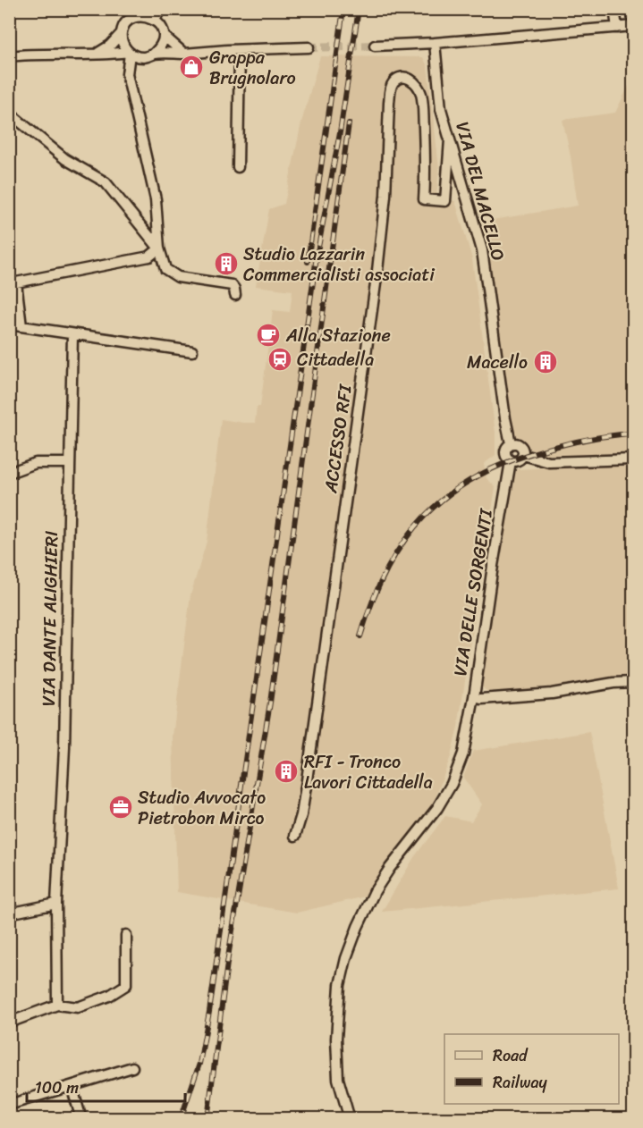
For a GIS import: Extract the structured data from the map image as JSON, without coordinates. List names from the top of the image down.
{
  "streets": {
    "street": [
      "VIA DEL MACELLO",
      "ACCESSO RFI",
      "VIA DELLE SORGENTI",
      "VIA DANTE ALIGHIERI"
    ]
  },
  "crossings": [
    ["VIA DEL MACELLO", "ACCESSO RFI"],
    ["VIA DEL MACELLO", "VIA DELLE SORGENTI"]
  ],
  "places": {
    "shop": ["Grappa Brugnolaro"],
    "building": ["Studio Lazzarin Commercialisti associati", "Macello", "RFI - Tronco Lavori Cittadella"],
    "cafe": ["Alla Stazione"],
    "station": ["Cittadella"],
    "office": ["Studio Avvocato Pietrobon Mirco"]
  },
  "legend": ["Road", "Railway"],
  "scale_bar": "100 m"
}
